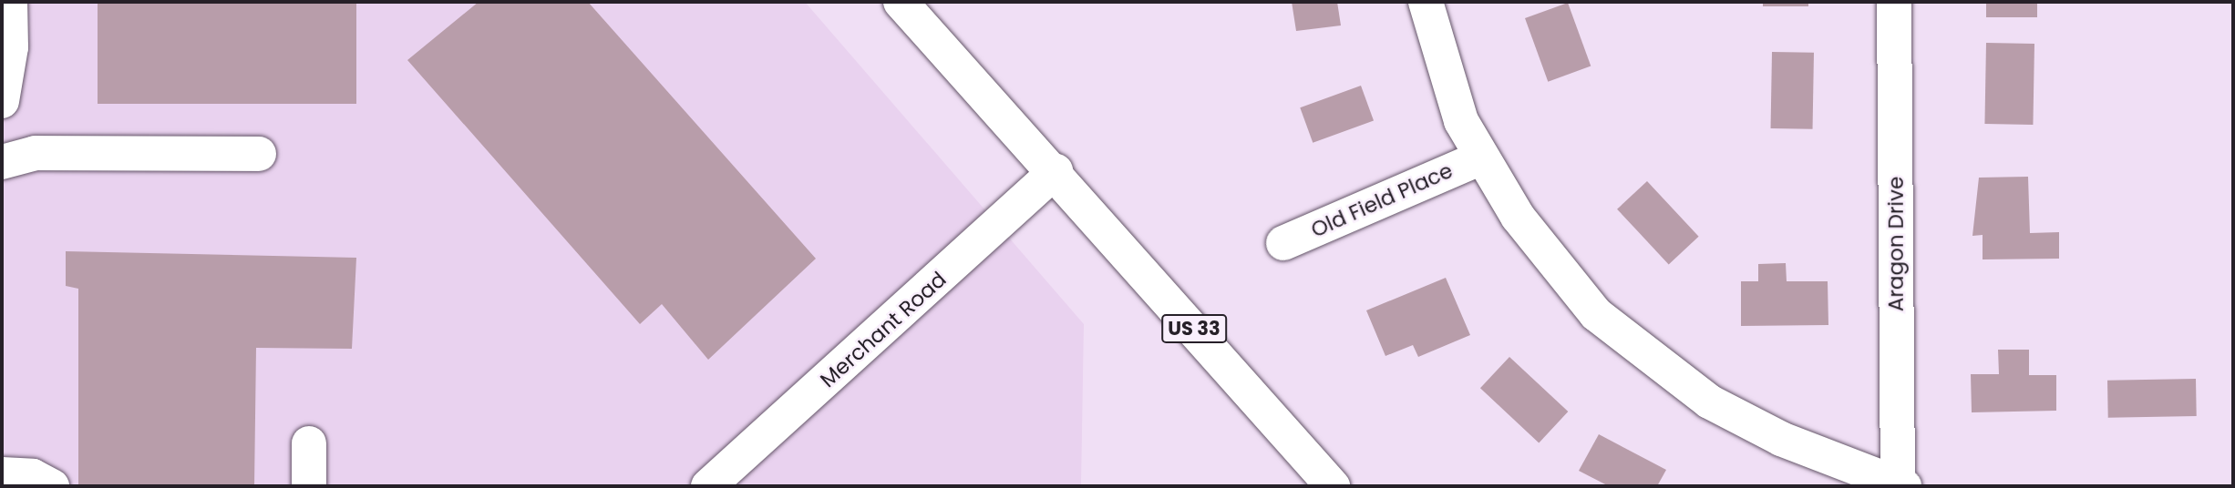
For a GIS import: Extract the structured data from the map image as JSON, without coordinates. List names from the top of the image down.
{
  "streets": {
    "main road": [
      "Old Field Place",
      "Aragon Drive",
      "US 33",
      "Merchant Road"
    ]
  },
  "crossings": [
    ["US 33", "Merchant Road"]
  ]
}
